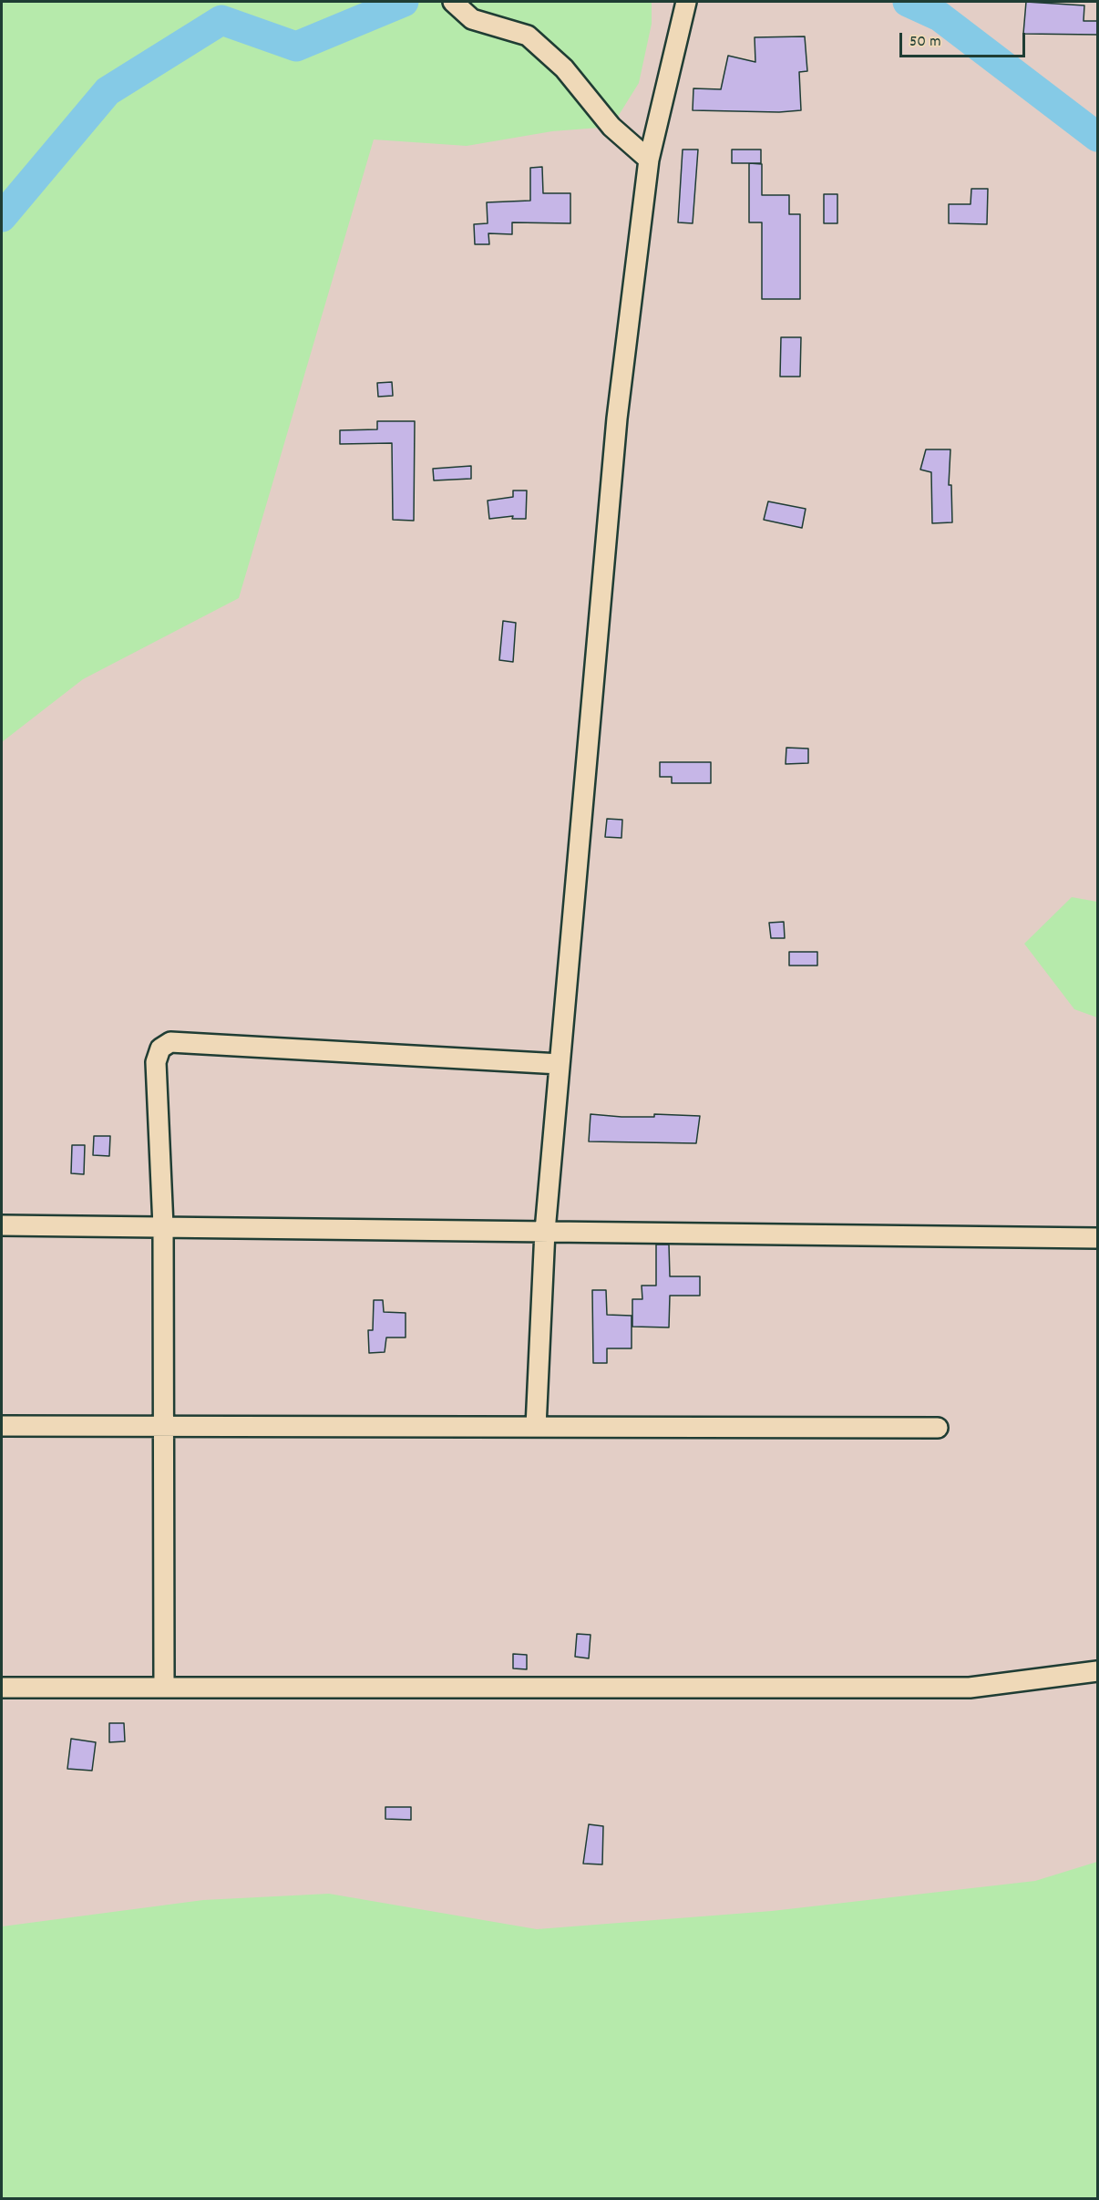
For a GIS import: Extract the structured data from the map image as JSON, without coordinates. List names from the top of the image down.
{
  "scale_bar": "50 m"
}
